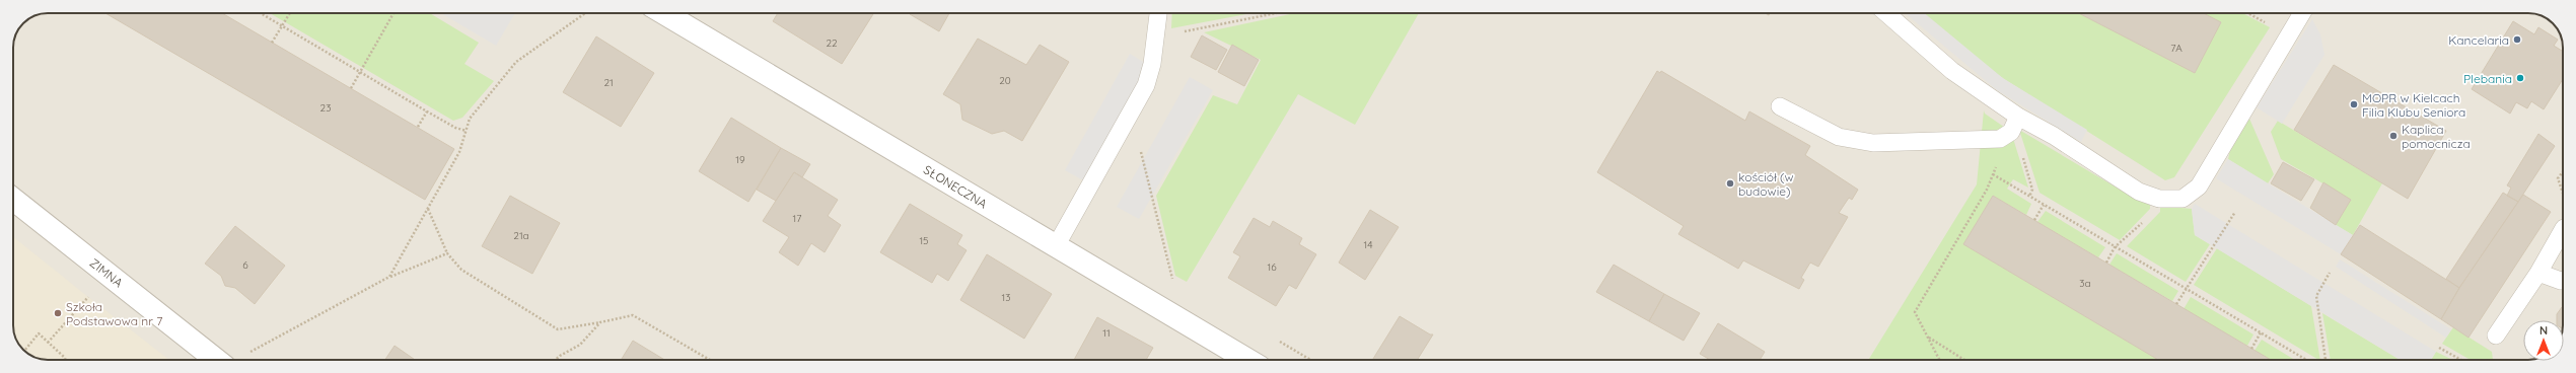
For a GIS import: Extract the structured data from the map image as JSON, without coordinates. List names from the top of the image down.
{
  "streets": {
    "street": ["SŁONECZNA", "ZIMNA"]
  },
  "places": [
    "Kancelaria",
    "Plebania",
    "MOPR w Kielcach Filia Klubu Seniora",
    "Kaplica pomocnicza",
    "kościół (w budowie)",
    "Szkoła Podstawowa nr 7"
  ],
  "house_numbers": [
    "22",
    "7A",
    "20",
    "21",
    "23",
    "19",
    "17",
    "21a",
    "15",
    "14",
    "6",
    "16",
    "3a",
    "13",
    "11"
  ],
  "north": "top"
}
